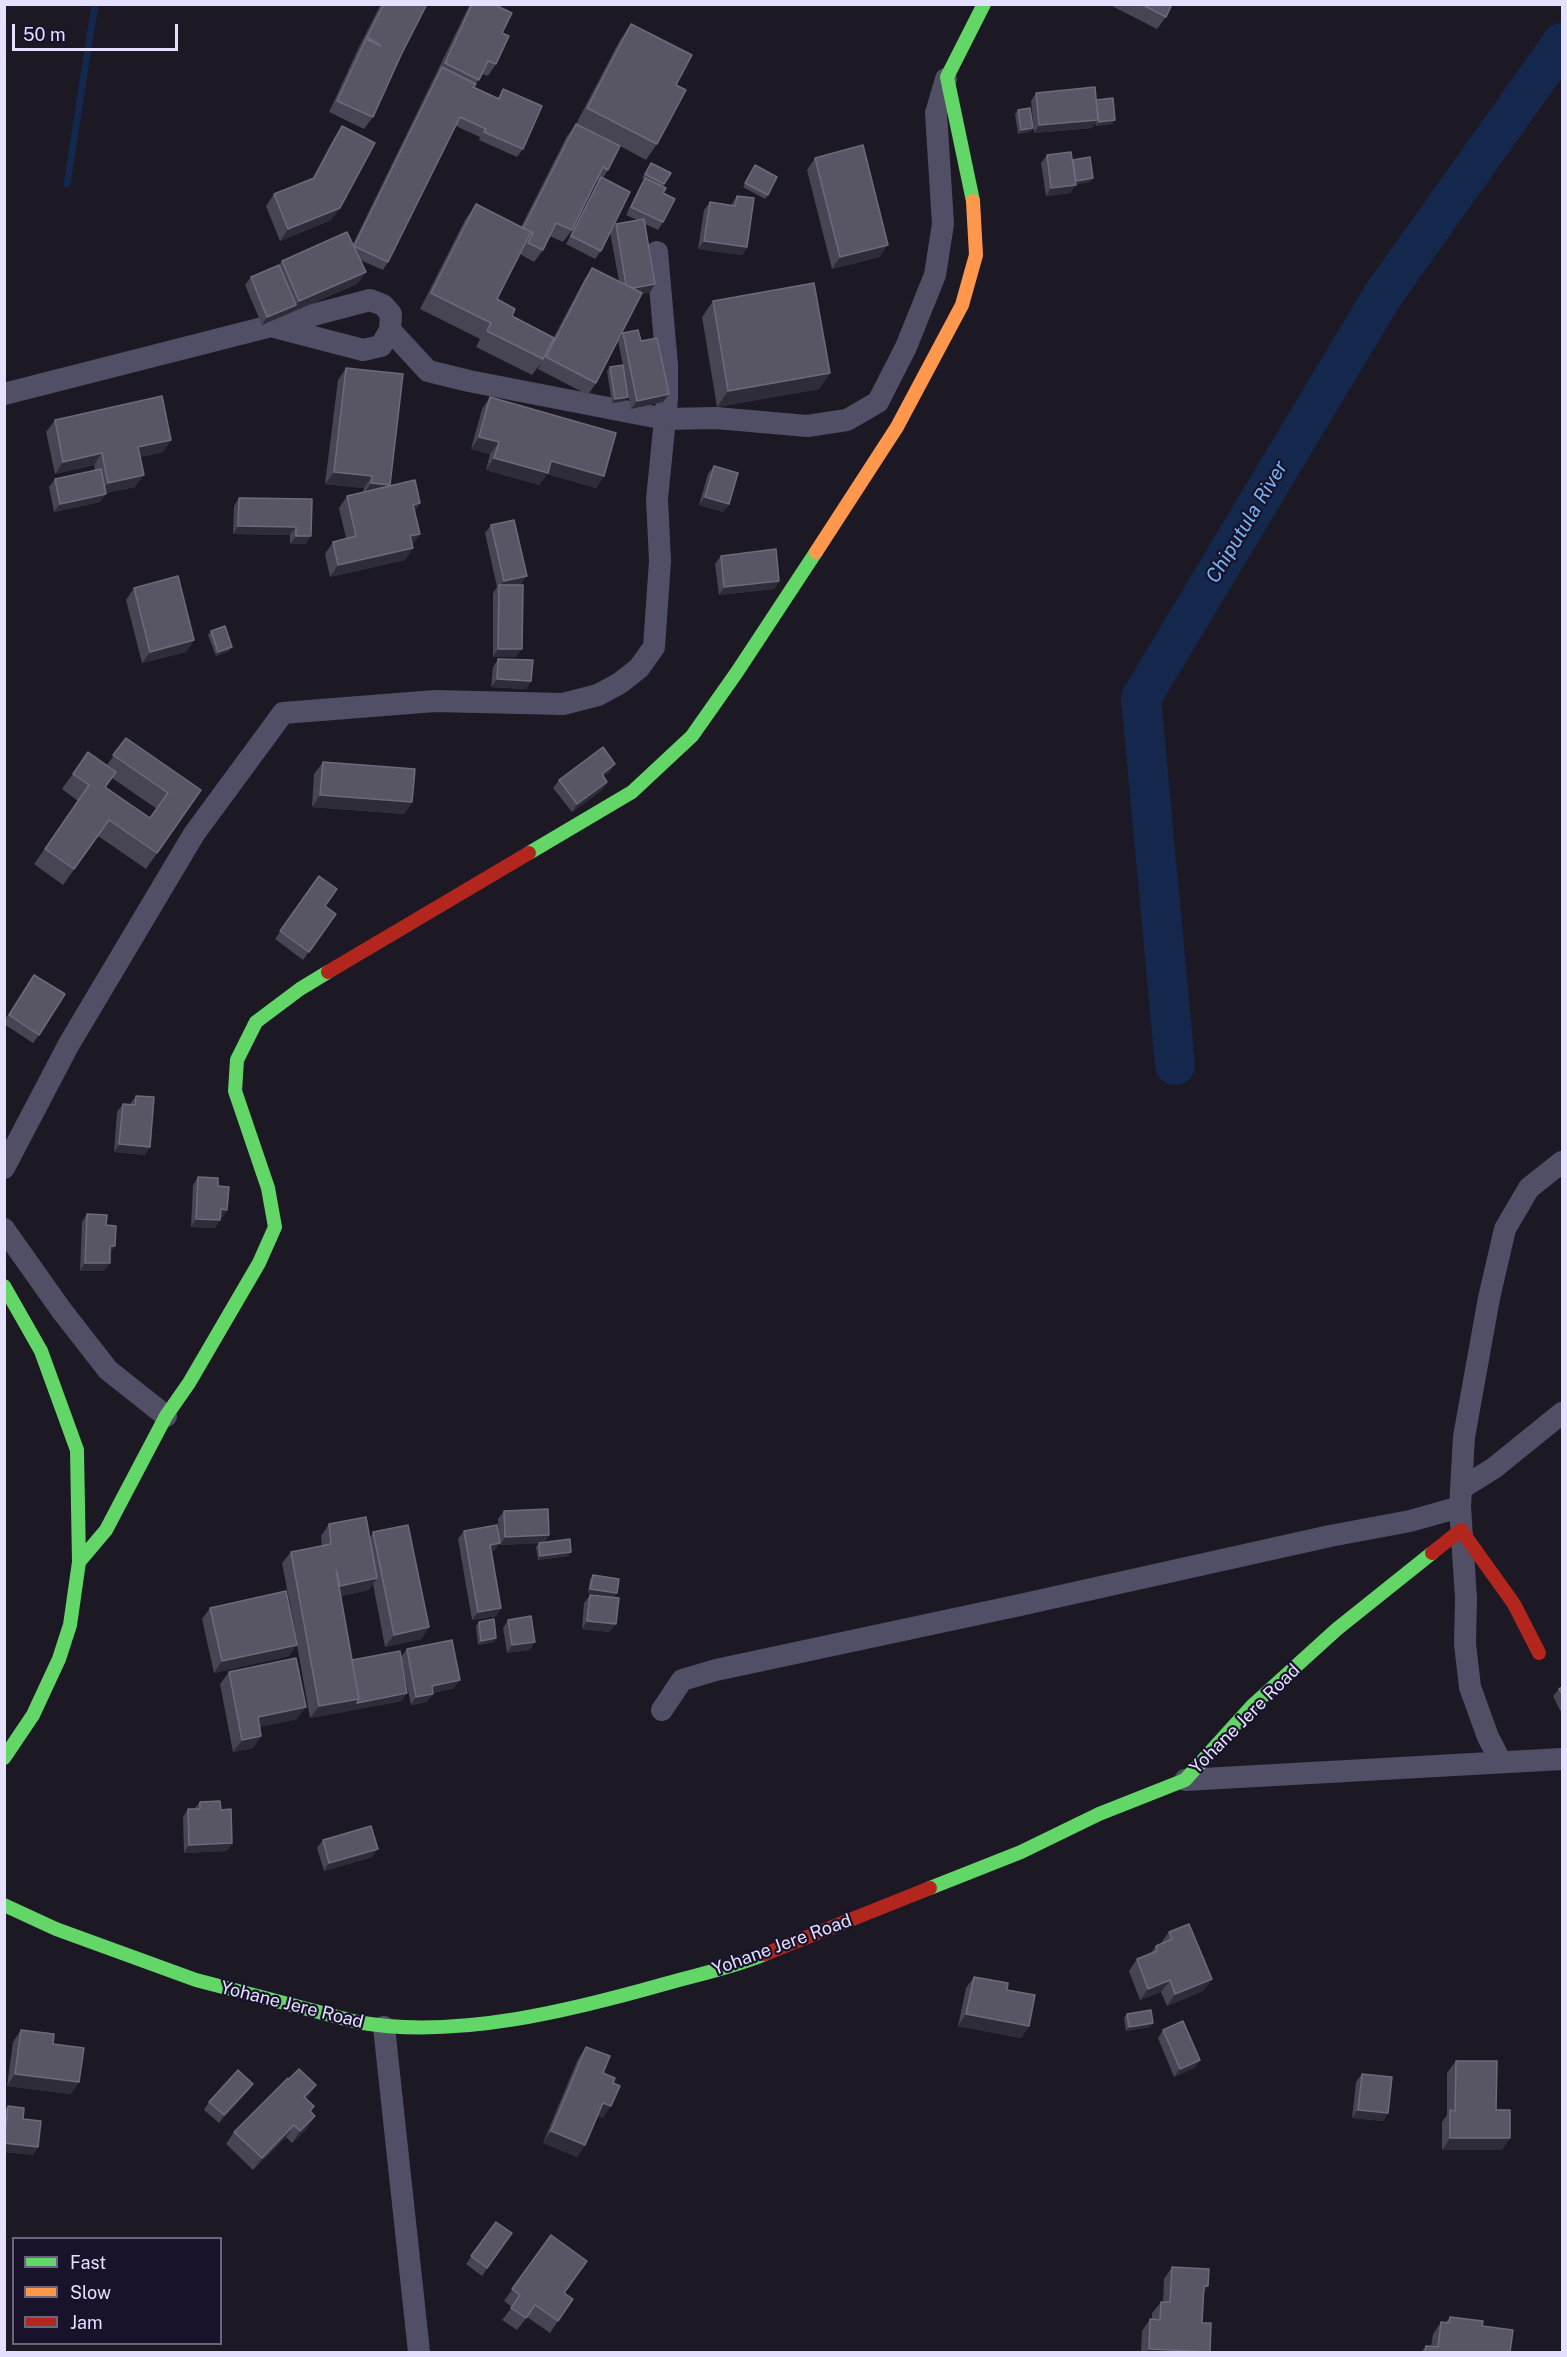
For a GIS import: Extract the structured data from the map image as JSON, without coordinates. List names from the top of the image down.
{
  "streets": {
    "street": ["Yohane Jere Road"]
  },
  "water": ["Chiputula River"],
  "legend": ["Fast", "Slow", "Jam"],
  "scale_bar": "50 m"
}
